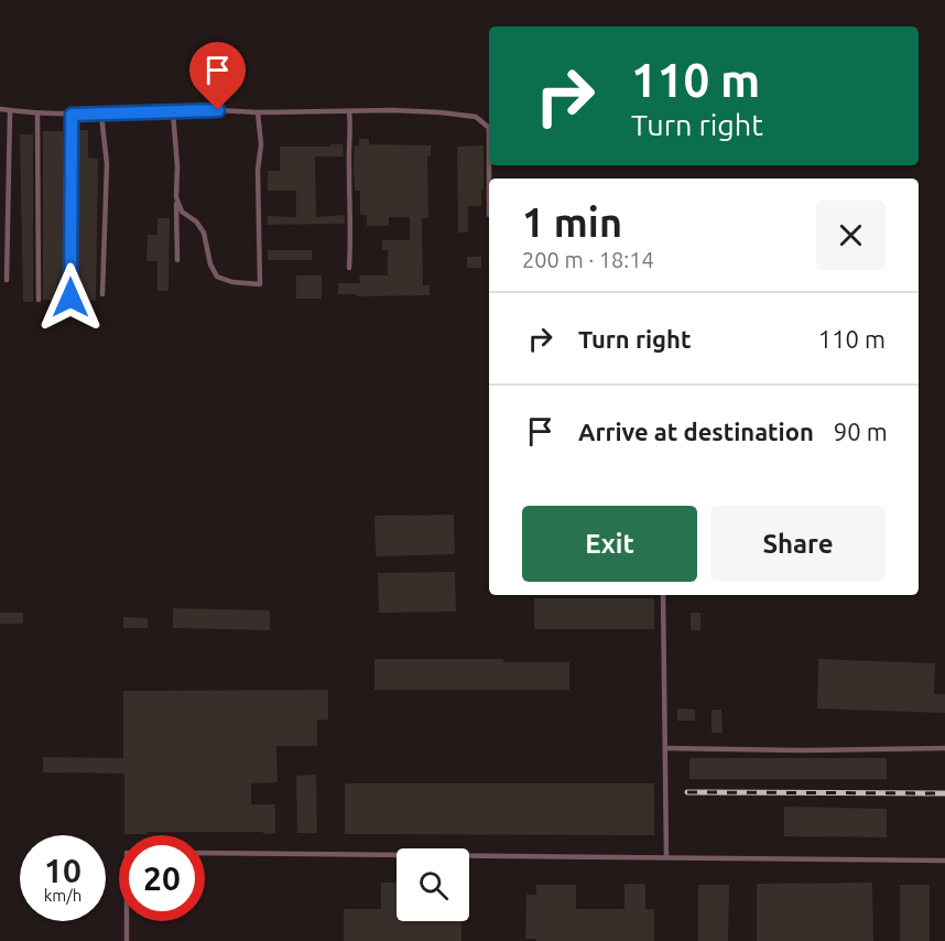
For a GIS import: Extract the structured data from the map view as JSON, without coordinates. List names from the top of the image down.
{
  "page": {
    "turn": ["110 m", "Turn right"],
    "heading": ["1 min", "200 m · 18:14"],
    "list": [
      {
        "name": "Turn right",
        "value": "110 m"
      },
      {
        "name": "Arrive at destination",
        "value": "90 m"
      }
    ],
    "buttons": ["Exit", "Share"],
    "speed": "10 km/h",
    "limit": "20"
  }
}
